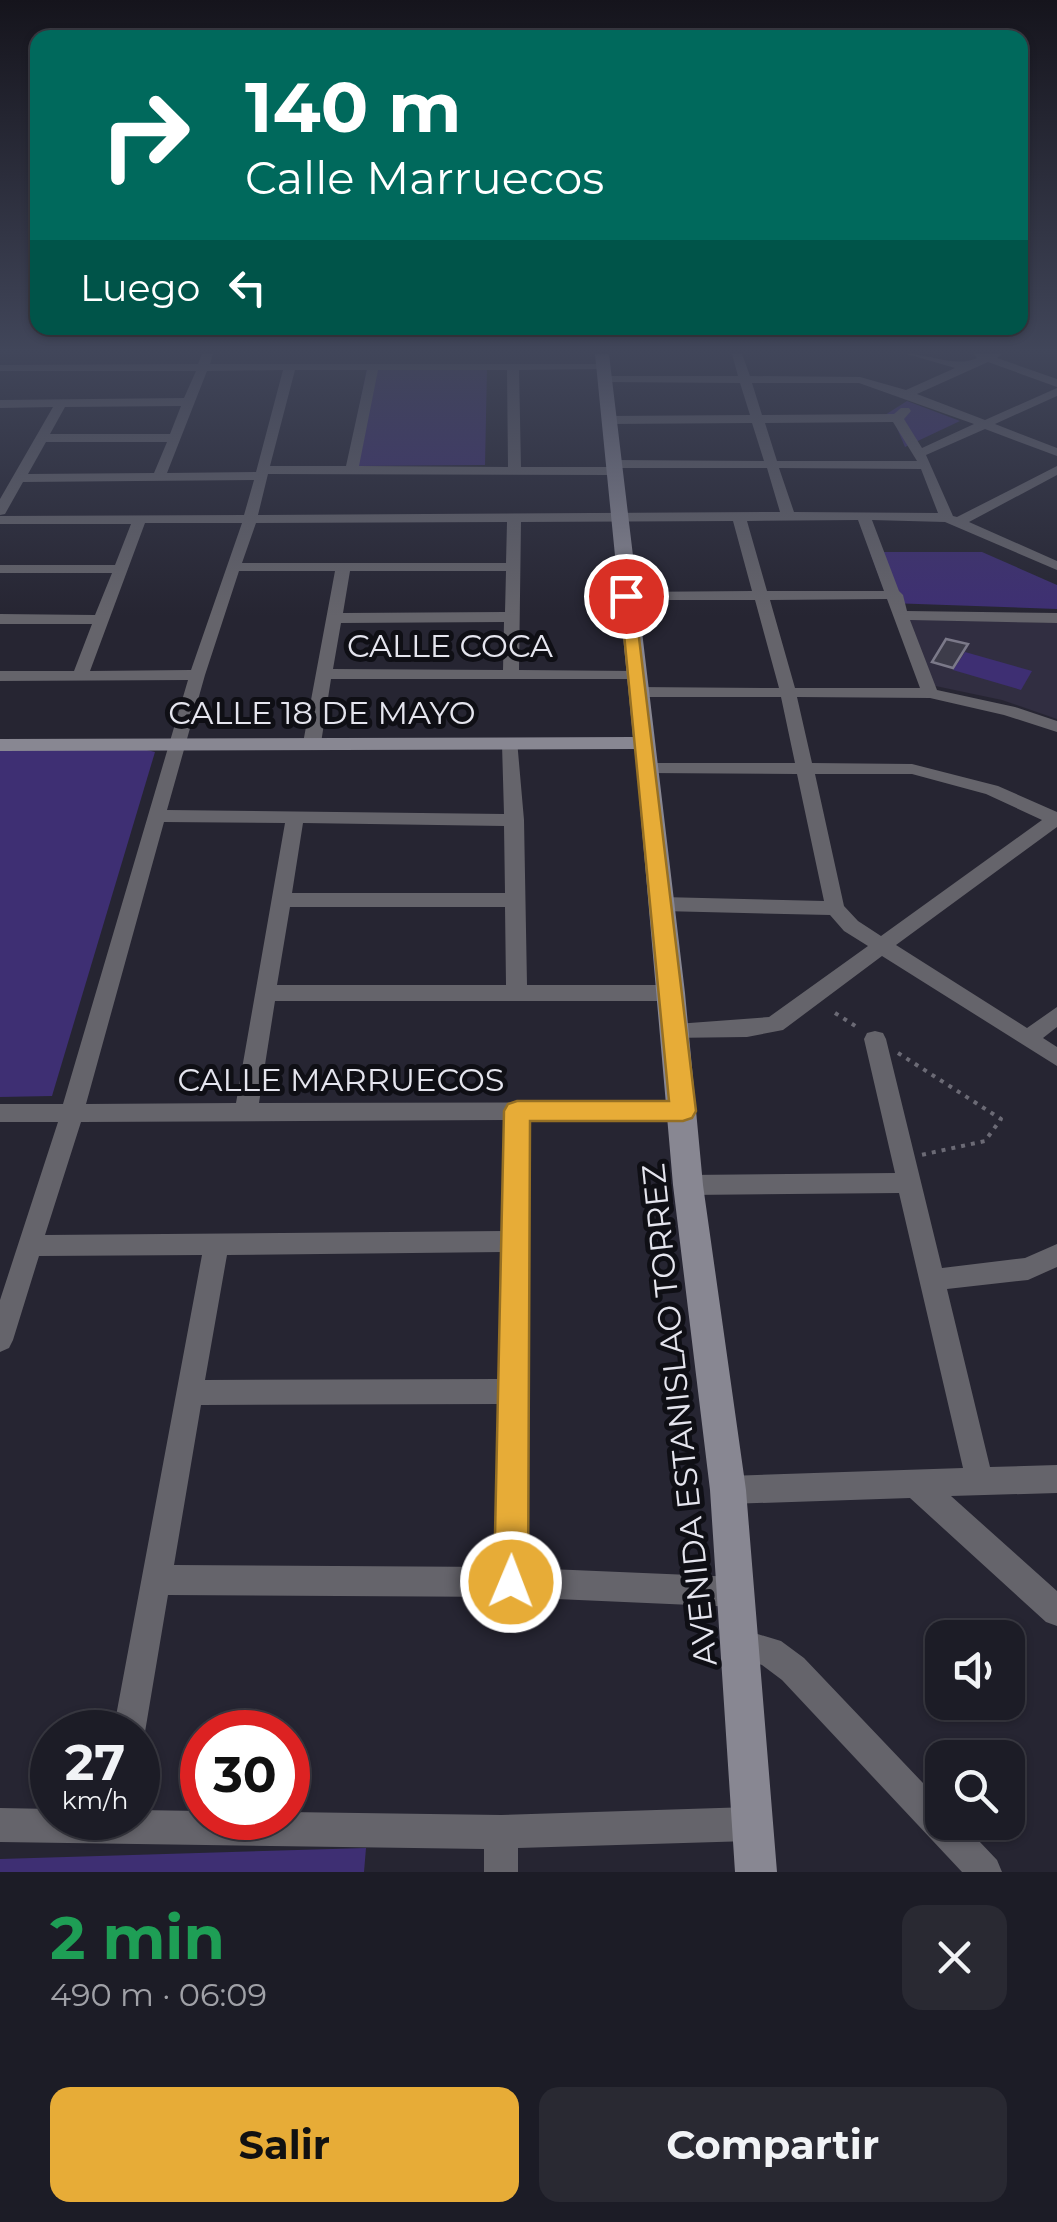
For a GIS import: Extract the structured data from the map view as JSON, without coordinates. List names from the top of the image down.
{
  "streets": {
    "street": [
      "CALLE COCA",
      "CALLE 18 DE MAYO",
      "CALLE MARRUECOS",
      "AVENIDA ESTANISLAO TORREZ"
    ]
  },
  "crossings": [
    ["CALLE COCA", "AVENIDA ESTANISLAO TORREZ"],
    ["CALLE 18 DE MAYO", "AVENIDA ESTANISLAO TORREZ"],
    ["CALLE MARRUECOS", "AVENIDA ESTANISLAO TORREZ"]
  ],
  "page": {
    "turn": ["140 m", "Calle Marruecos"],
    "then": "Luego",
    "speed": "27 km/h",
    "limit": "30",
    "heading": ["2 min", "490 m · 06:09"],
    "buttons": ["Salir", "Compartir"]
  }
}
